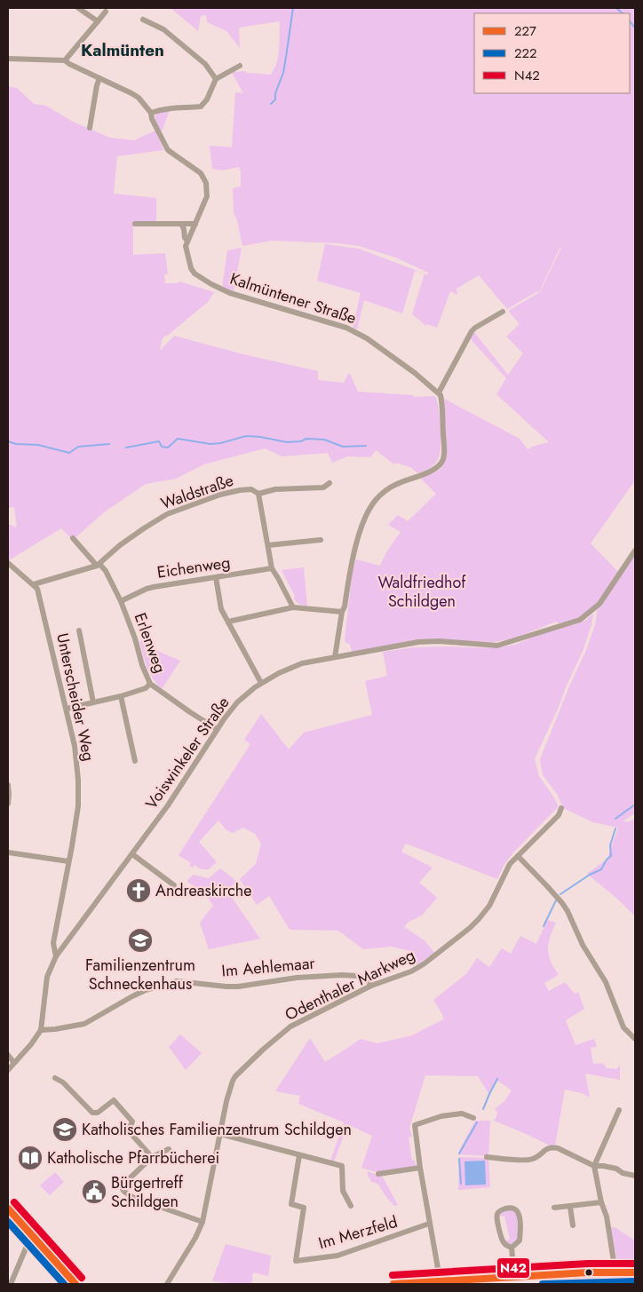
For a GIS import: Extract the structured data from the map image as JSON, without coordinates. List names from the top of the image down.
{
  "streets": {
    "street": [
      "Kalmüntener Straße",
      "Waldstraße",
      "Eichenweg",
      "Erlenweg",
      "Unterscheider Weg",
      "Voiswinkeler Straße",
      "Im Aehlemaar",
      "Odenthaler Markweg",
      "Im Merzfeld"
    ]
  },
  "crossings": [
    ["Waldstraße", "Eichenweg"],
    ["Waldstraße", "Erlenweg"],
    ["Waldstraße", "Unterscheider Weg"],
    ["Eichenweg", "Erlenweg"],
    ["Erlenweg", "Voiswinkeler Straße"],
    ["Unterscheider Weg", "Voiswinkeler Straße"],
    ["Voiswinkeler Straße", "Im Aehlemaar"],
    ["Im Aehlemaar", "Odenthaler Markweg"]
  ],
  "districts": ["Kalmünten"],
  "parks": ["Waldfriedhof Schildgen"],
  "places": {
    "church": ["Andreaskirche"],
    "school or university": ["Familienzentrum Schneckenhaus", "Katholisches Familienzentrum Schildgen"],
    "library": ["Katholische Pfarrbücherei"],
    "public building": ["Bürgertreff Schildgen"]
  },
  "lines": ["transit line N42", "transit line 227", "transit line 222"],
  "legend": ["227", "222", "N42"]
}
